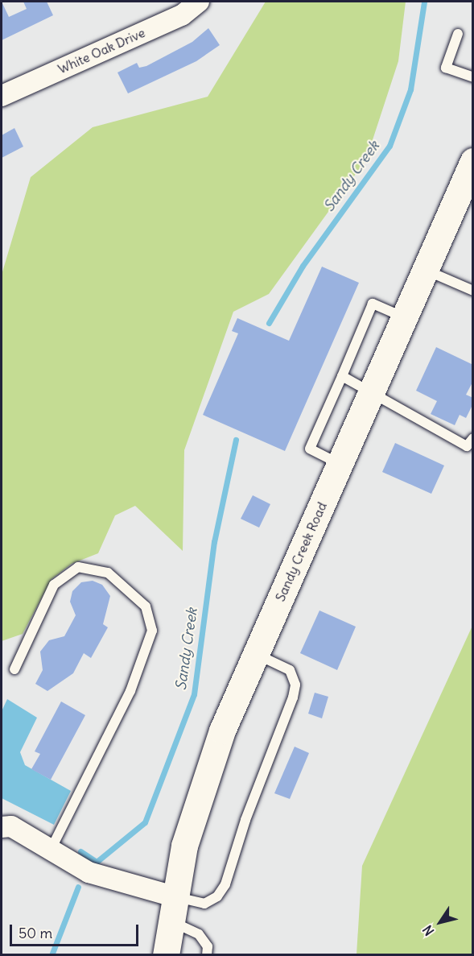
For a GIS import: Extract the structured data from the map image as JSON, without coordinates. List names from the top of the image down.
{
  "streets": {
    "main road": ["Sandy Creek Road"],
    "street": ["White Oak Drive"]
  },
  "water": ["Sandy Creek"],
  "scale_bar": "50 m",
  "north": "bottom left"
}
